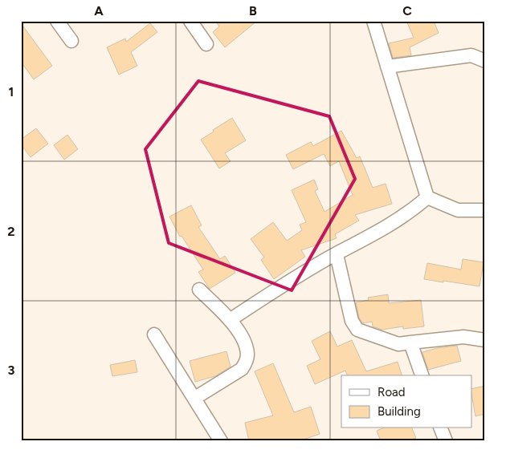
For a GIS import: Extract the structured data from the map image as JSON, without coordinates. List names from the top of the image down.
{
  "legend": ["Road", "Building"],
  "grid": {
    "columns": ["A", "B", "C"],
    "rows": ["1", "2", "3"]
  }
}
